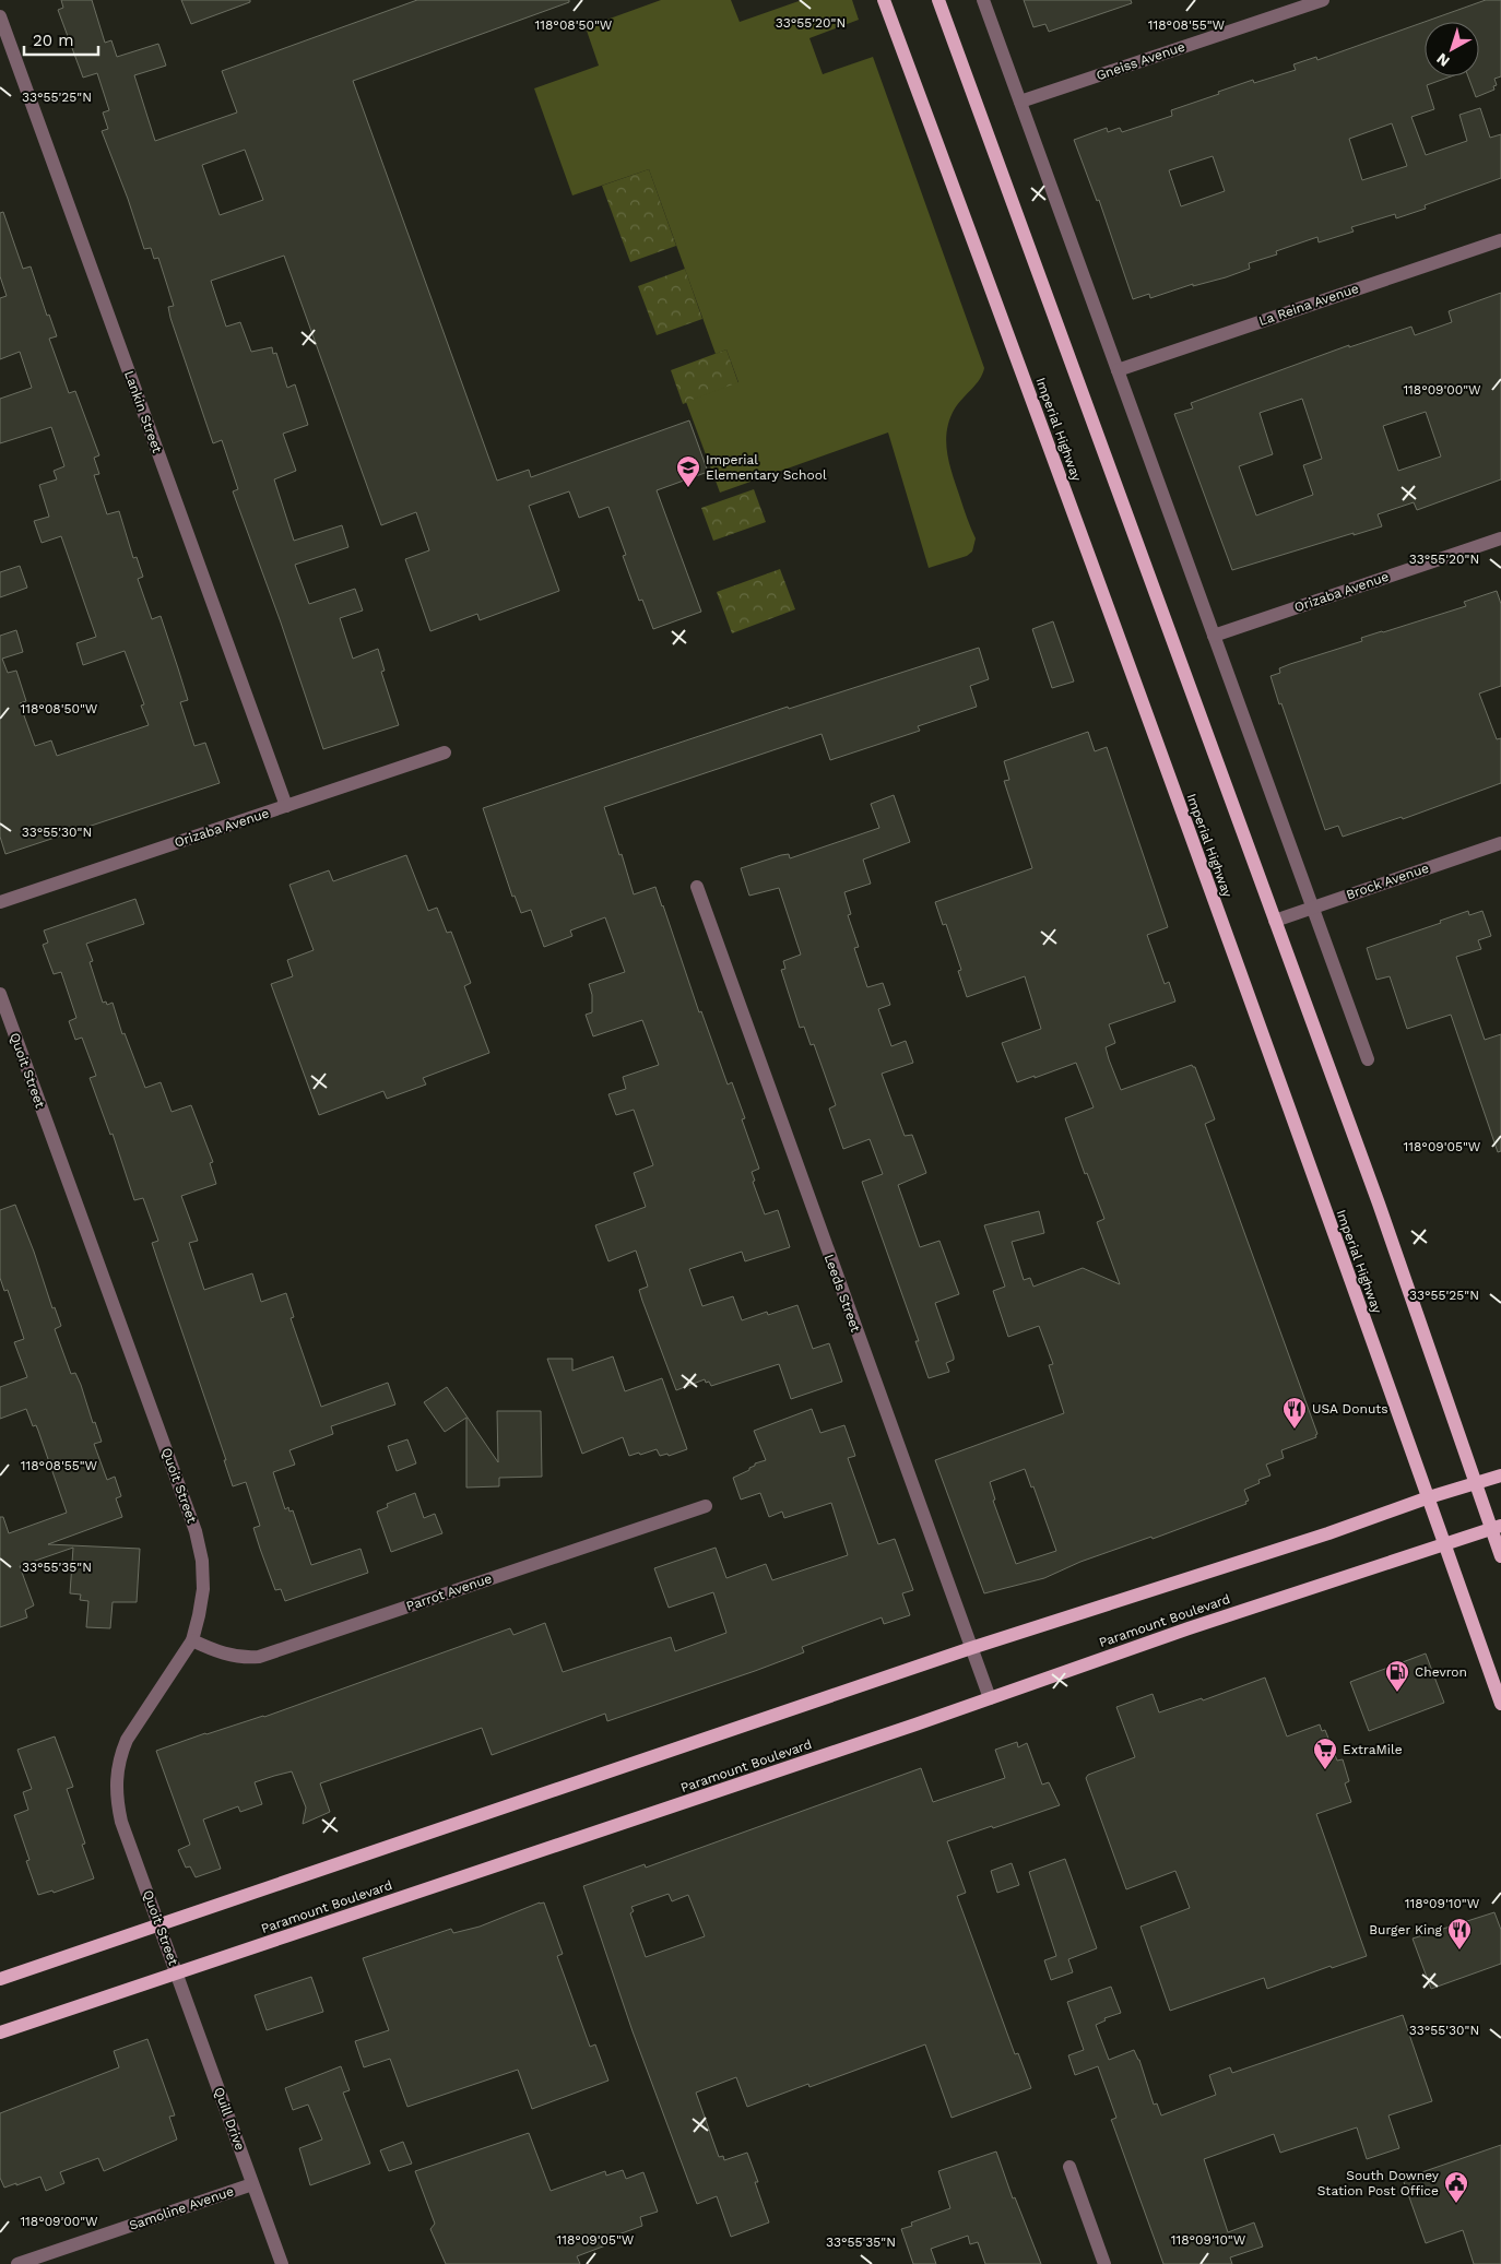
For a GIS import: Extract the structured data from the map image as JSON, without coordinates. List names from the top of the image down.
{
  "streets": {
    "main road": ["Imperial Highway", "Paramount Boulevard"],
    "street": [
      "Gneiss Avenue",
      "La Reina Avenue",
      "Lankin Street",
      "Orizaba Avenue",
      "Brock Avenue",
      "Quoit Street",
      "Leeds Street",
      "Parrot Avenue",
      "Quill Drive",
      "Samoline Avenue"
    ]
  },
  "crossings": [
    ["Lankin Street", "Orizaba Avenue"],
    ["Imperial Highway", "Paramount Boulevard"],
    ["Quoit Street", "Parrot Avenue"],
    ["Quoit Street", "Paramount Boulevard"],
    ["Quoit Street", "Quill Drive"],
    ["Leeds Street", "Paramount Boulevard"],
    ["Paramount Boulevard", "Quill Drive"],
    ["Quill Drive", "Samoline Avenue"]
  ],
  "places": {
    "school or university": ["Imperial Elementary School"],
    "restaurant": ["USA Donuts", "Burger King"],
    "fuel station": ["Chevron"],
    "supermarket": ["ExtraMile"],
    "public building": ["South Downey Station Post Office"]
  },
  "scale_bar": "20 m",
  "north": "bottom left",
  "coordinates": [
    "33°55'20\"N",
    "118°08'50\"W",
    "118°08'55\"W",
    "33°55'25\"N",
    "118°09'00\"W",
    "33°55'30\"N",
    "118°09'05\"W",
    "33°55'35\"N",
    "118°09'10\"W"
  ]
}
